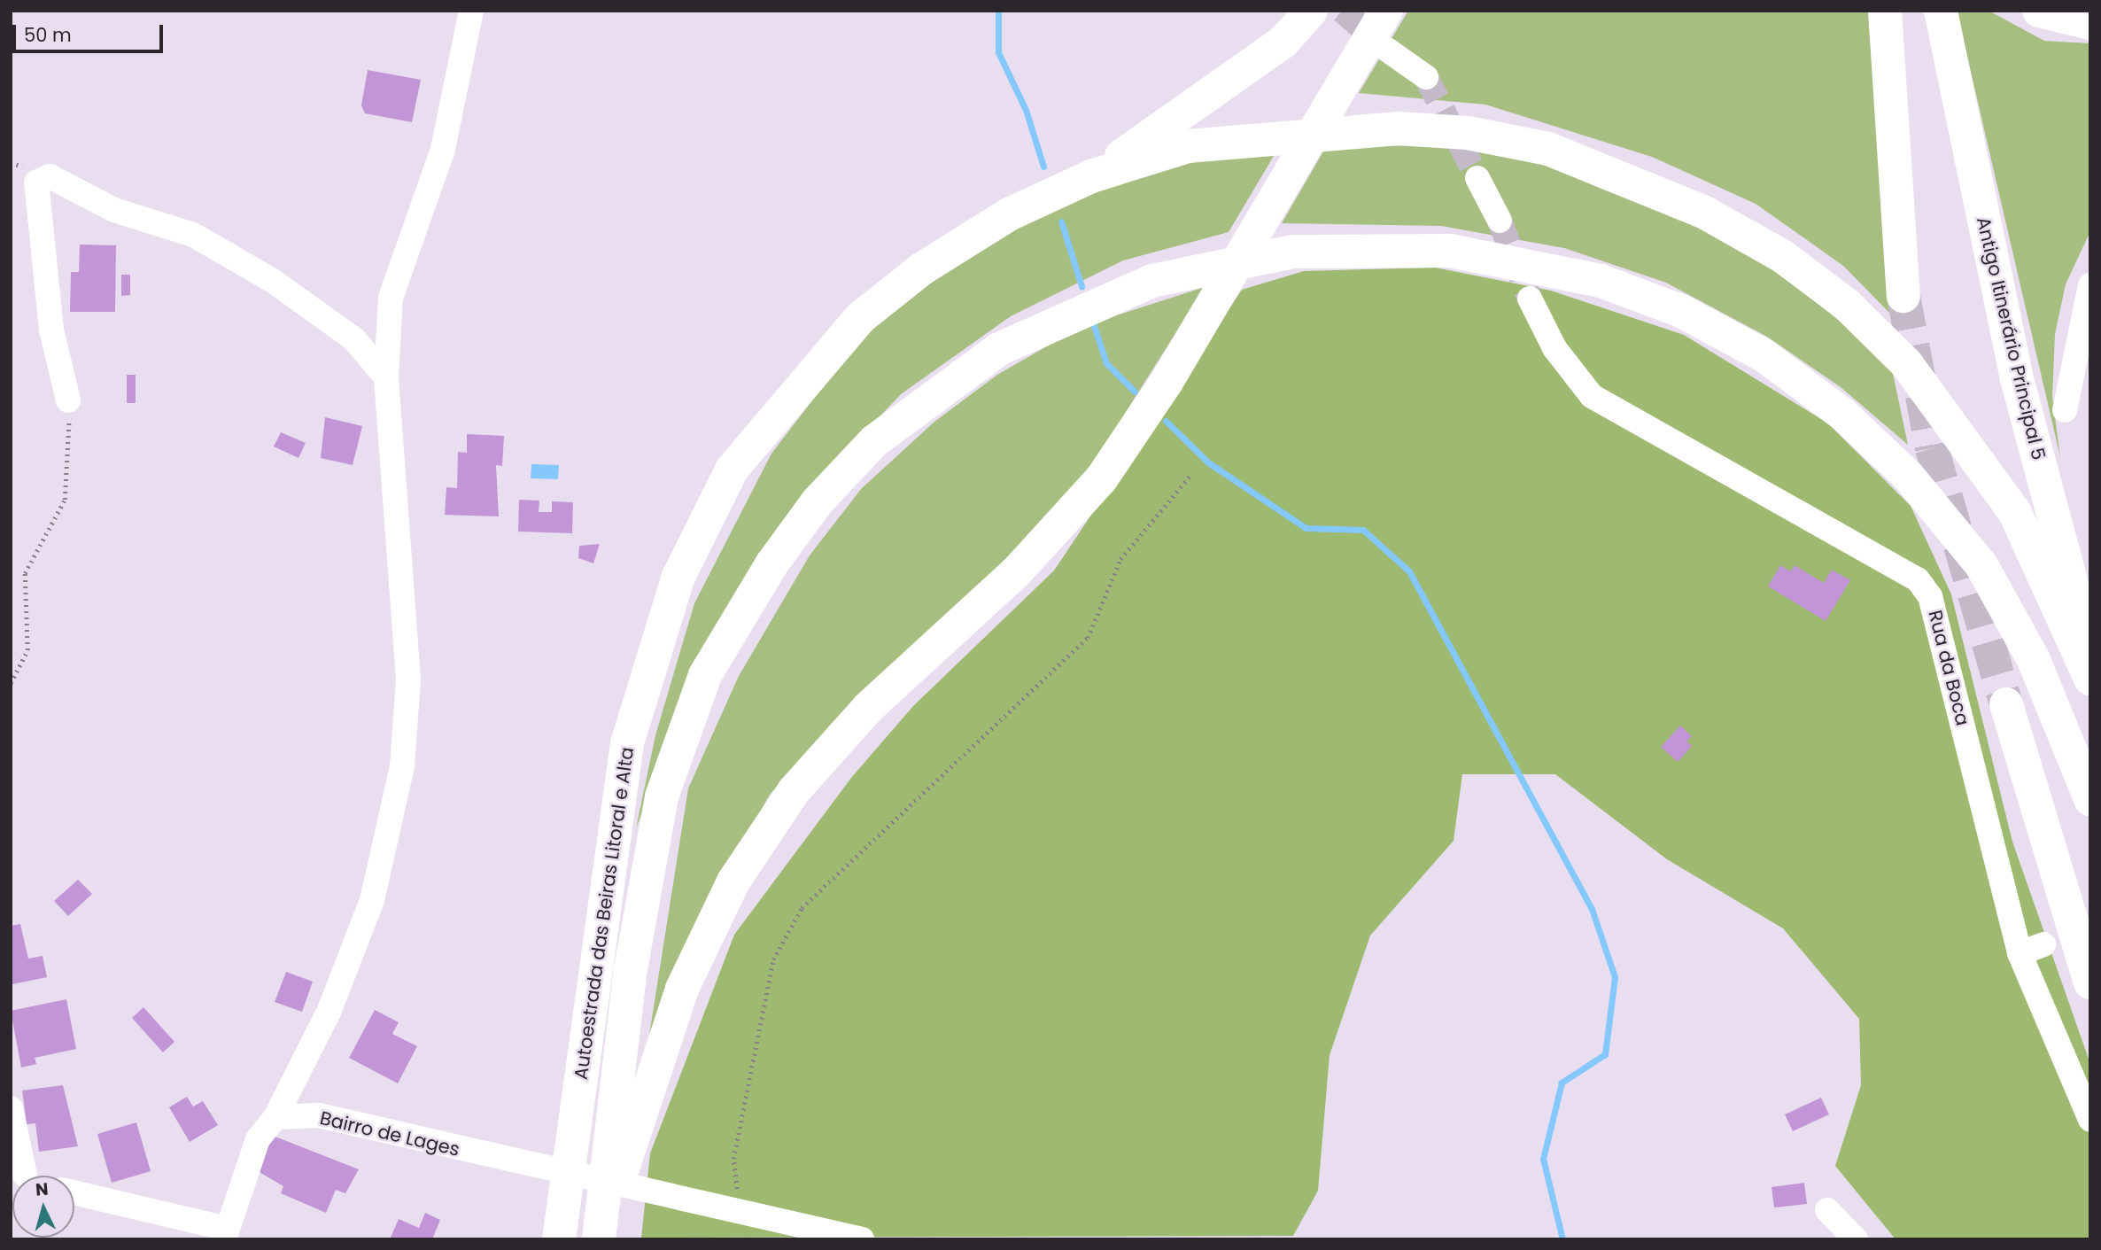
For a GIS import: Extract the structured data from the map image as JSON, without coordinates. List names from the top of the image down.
{
  "streets": {
    "highway": ["Antigo Itinerário Principal 5", "Autoestrada das Beiras Litoral e Alta"],
    "street": ["Rua da Boca", "Bairro de Lages"]
  },
  "scale_bar": "50 m",
  "north": "top"
}
